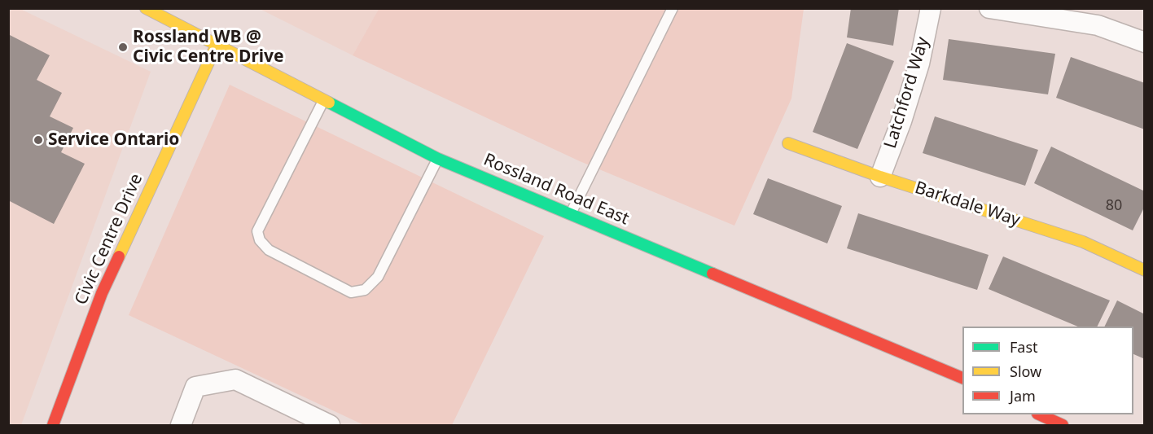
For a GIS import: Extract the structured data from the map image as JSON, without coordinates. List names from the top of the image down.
{
  "streets": {
    "main road": ["Rossland Road East", "Barkdale Way", "Civic Centre Drive"],
    "street": ["Latchford Way"]
  },
  "crossings": [
    ["Latchford Way", "Barkdale Way"],
    ["Rossland Road East", "Civic Centre Drive"]
  ],
  "places": ["Rossland WB @ Civic Centre Drive", "Service Ontario"],
  "house_numbers": ["80"],
  "legend": ["Fast", "Slow", "Jam"]
}
